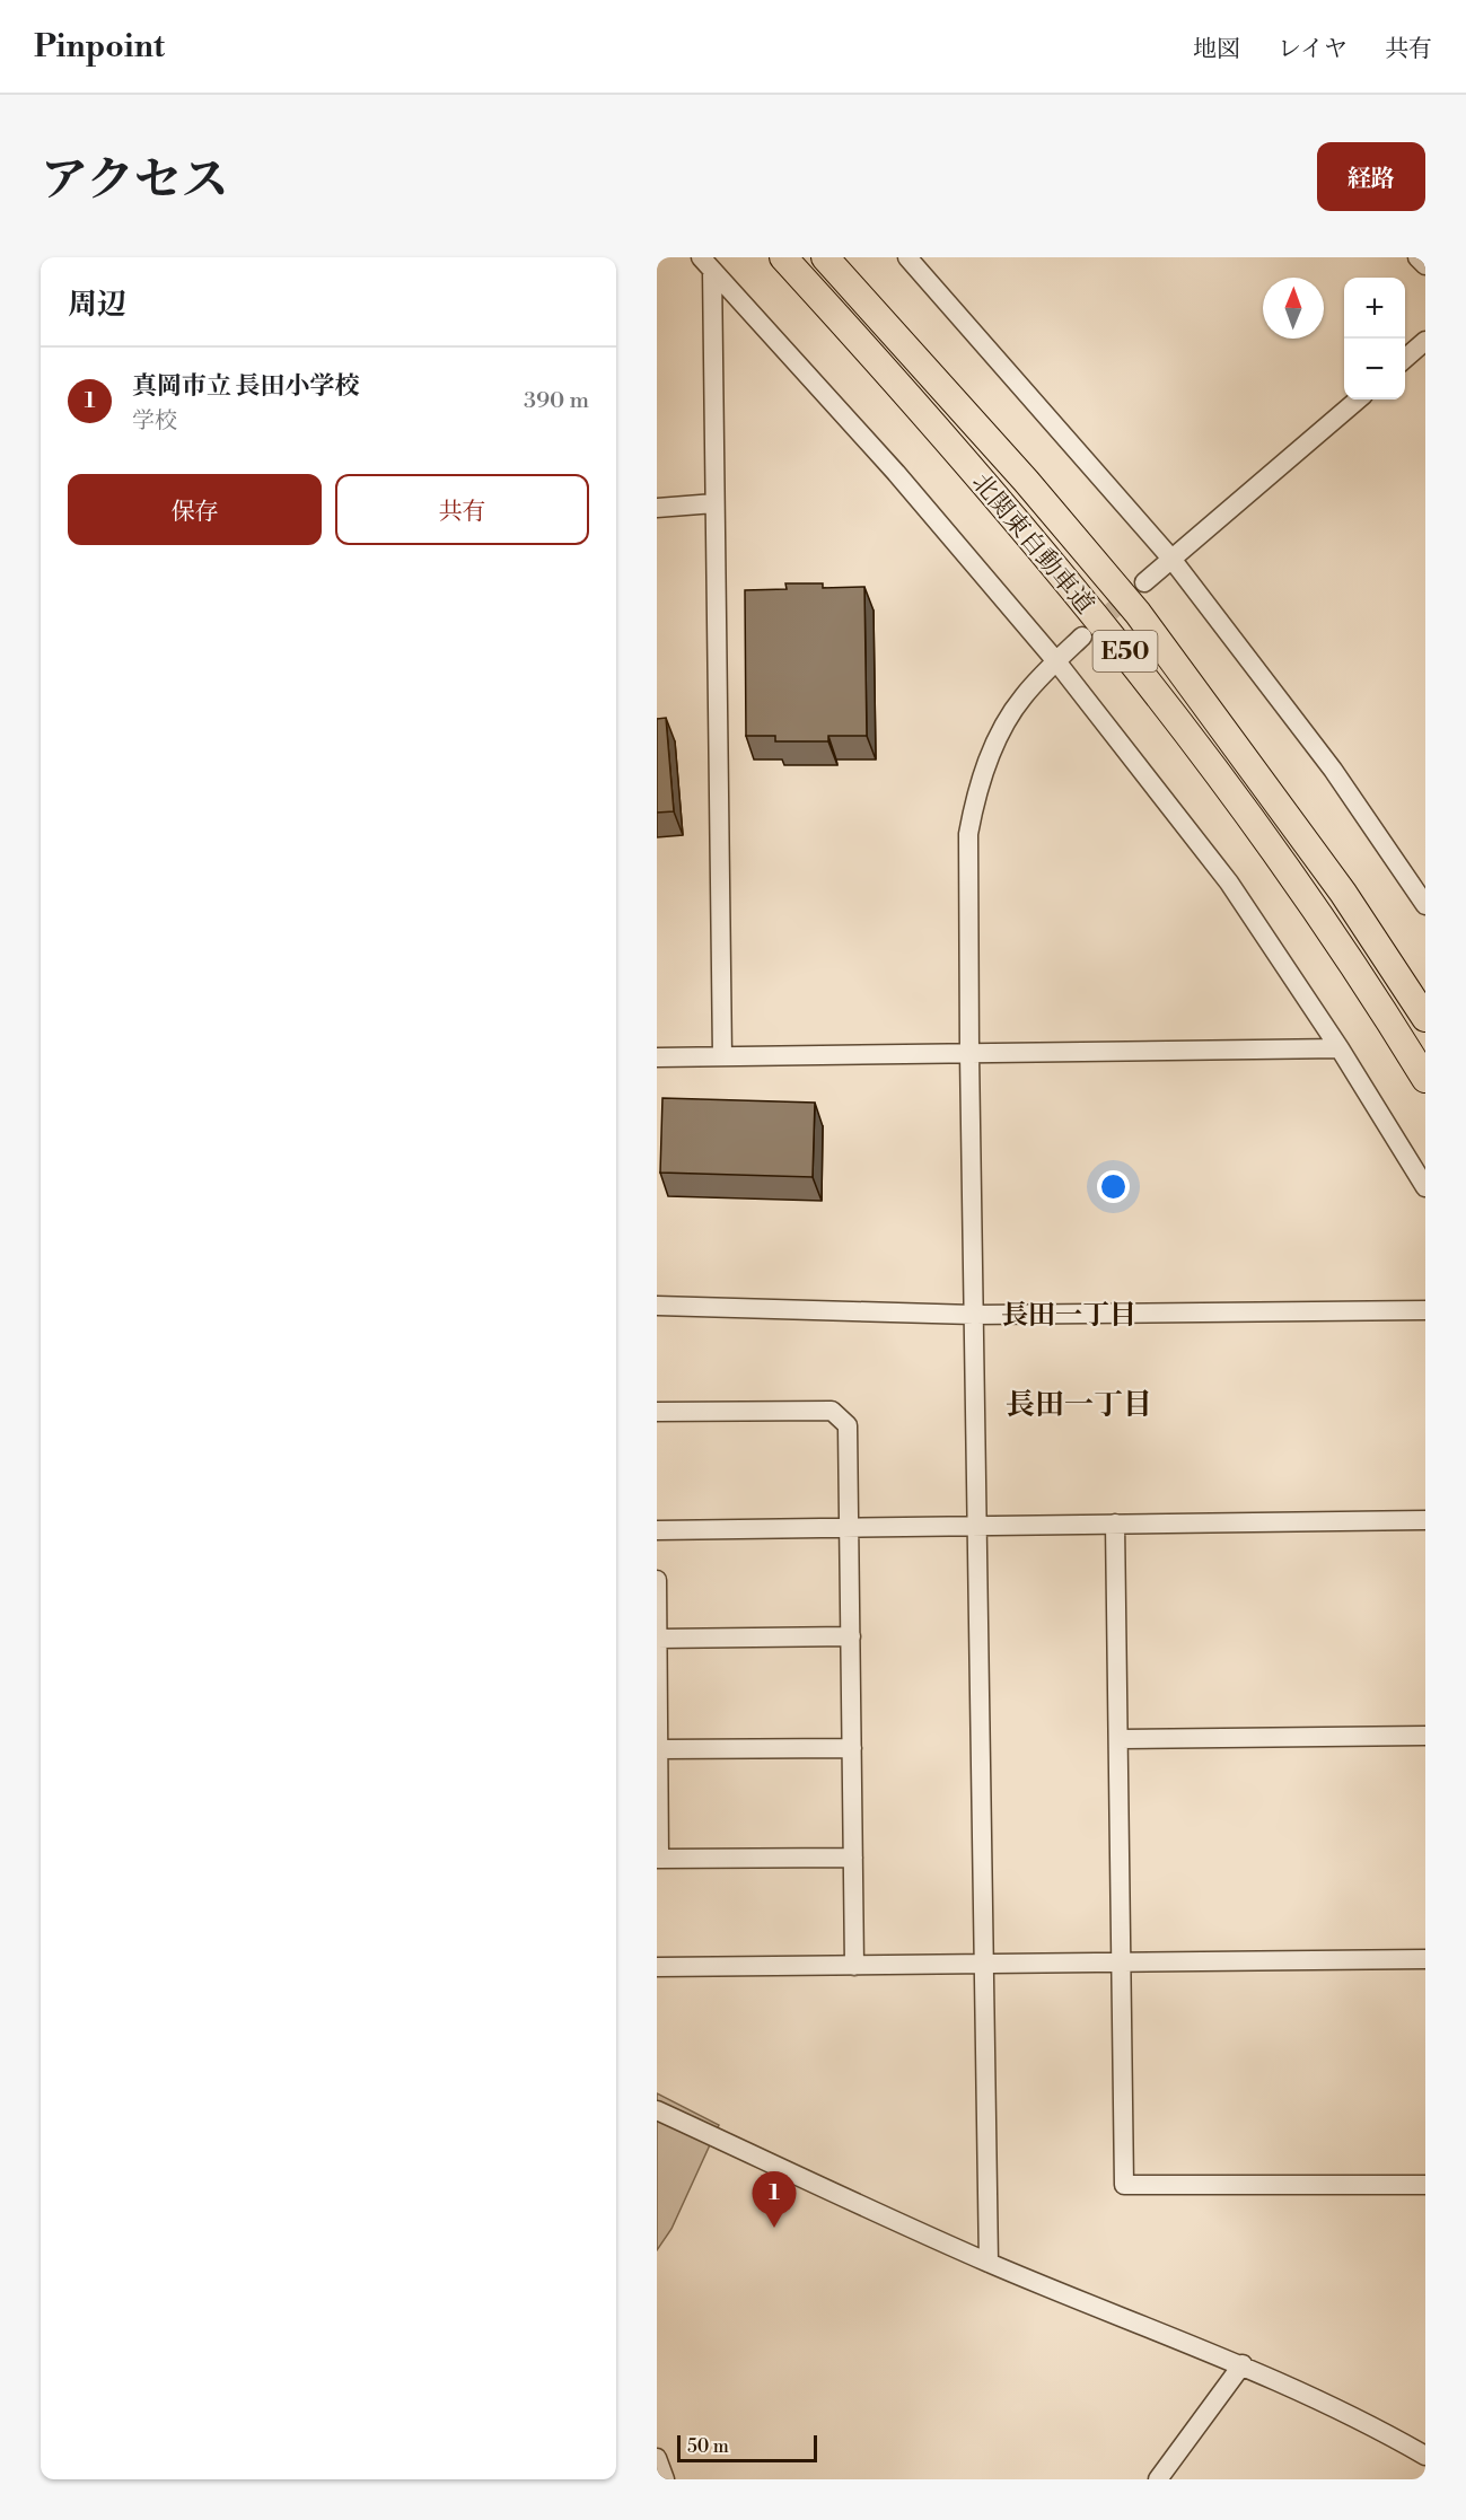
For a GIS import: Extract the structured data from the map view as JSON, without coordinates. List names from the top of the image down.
{
  "streets": {
    "highway": ["北関東自動車道", "E50"]
  },
  "districts": ["長田一丁目", "長田一丁目"],
  "scale_bar": "50 m",
  "north": "top",
  "page": {
    "header": "Pinpoint",
    "nav": ["地図", "レイヤ", "共有"],
    "title": "アクセス",
    "buttons": [
      "経路",
      ["保存", "共有"]
    ],
    "heading": "周辺",
    "map_buttons": ["+", "−"],
    "list": [
      {
        "mark": "1",
        "name": "真岡市立 長田小学校",
        "note": "学校",
        "value": "390 m"
      }
    ],
    "pins": "1",
    "scale": "50 m"
  }
}
